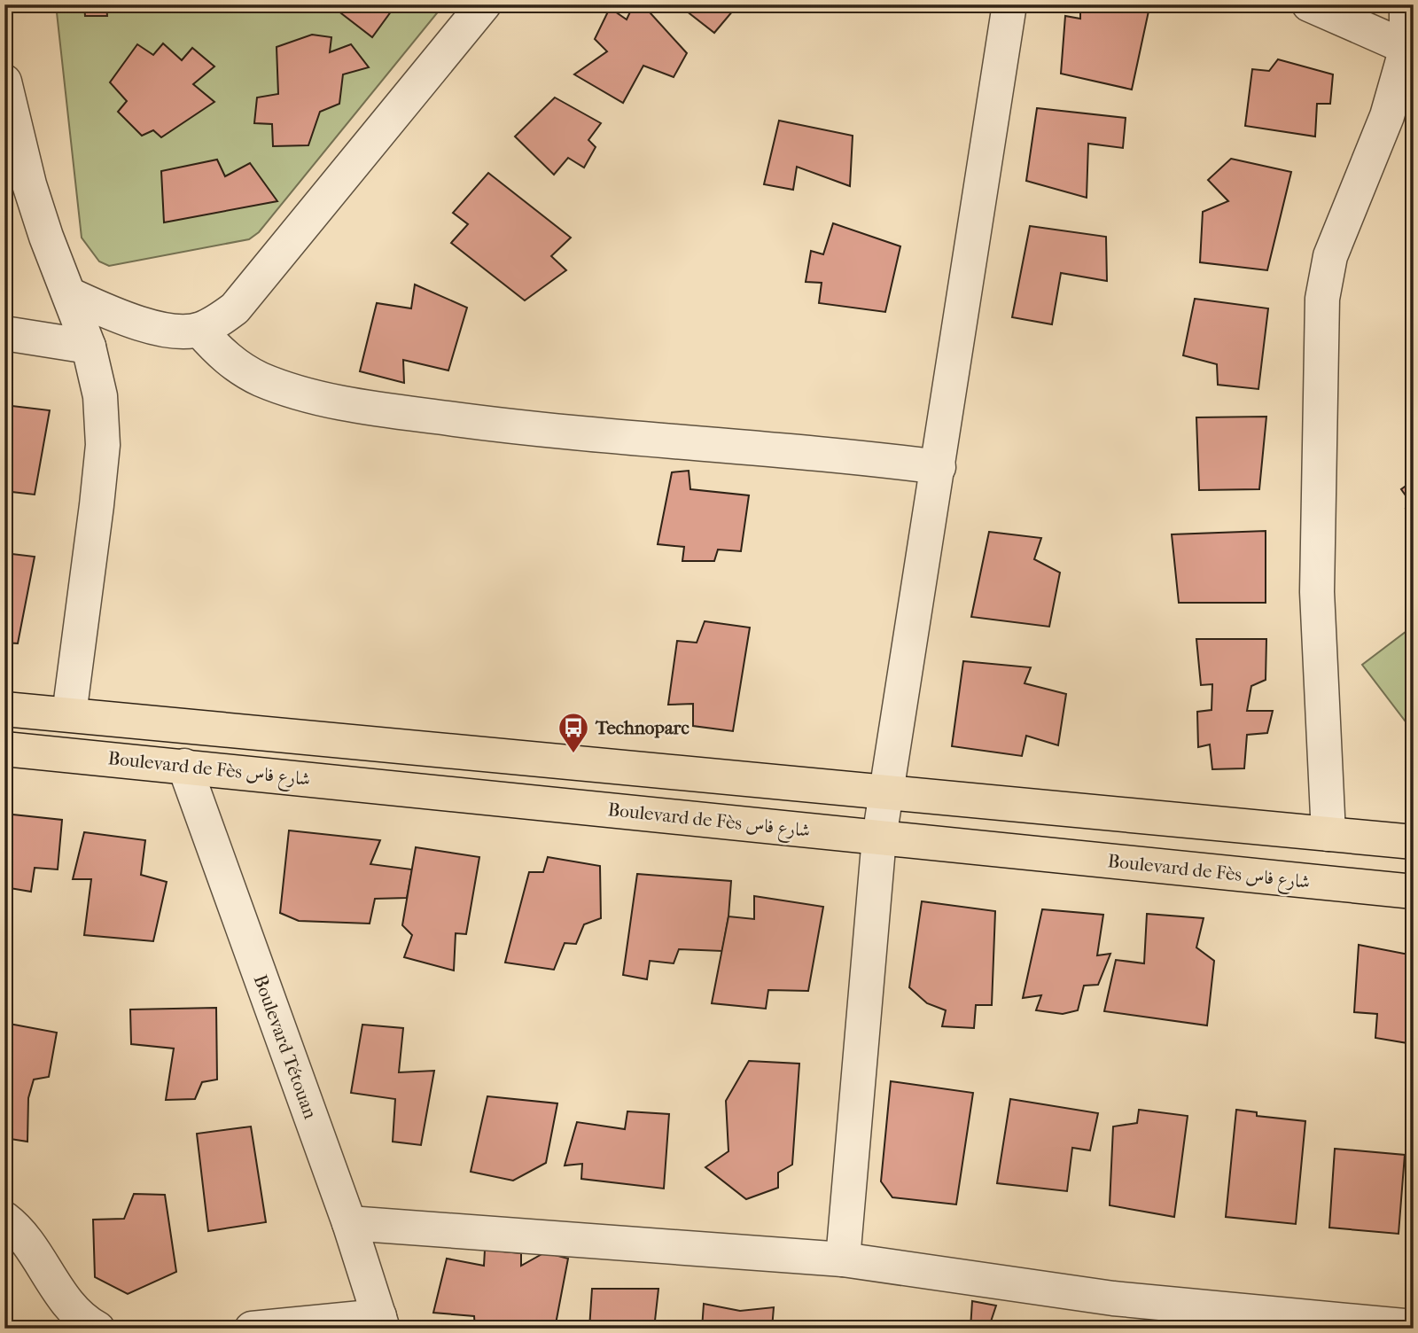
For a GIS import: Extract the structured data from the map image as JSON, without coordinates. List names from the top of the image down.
{
  "streets": {
    "main road": ["Boulevard de Fès شارع فاس"],
    "street": ["Boulevard Tétouan"]
  },
  "crossings": [
    ["Boulevard de Fès شارع فاس", "Boulevard Tétouan"]
  ],
  "places": {
    "bus stop": ["Technoparc"]
  }
}
